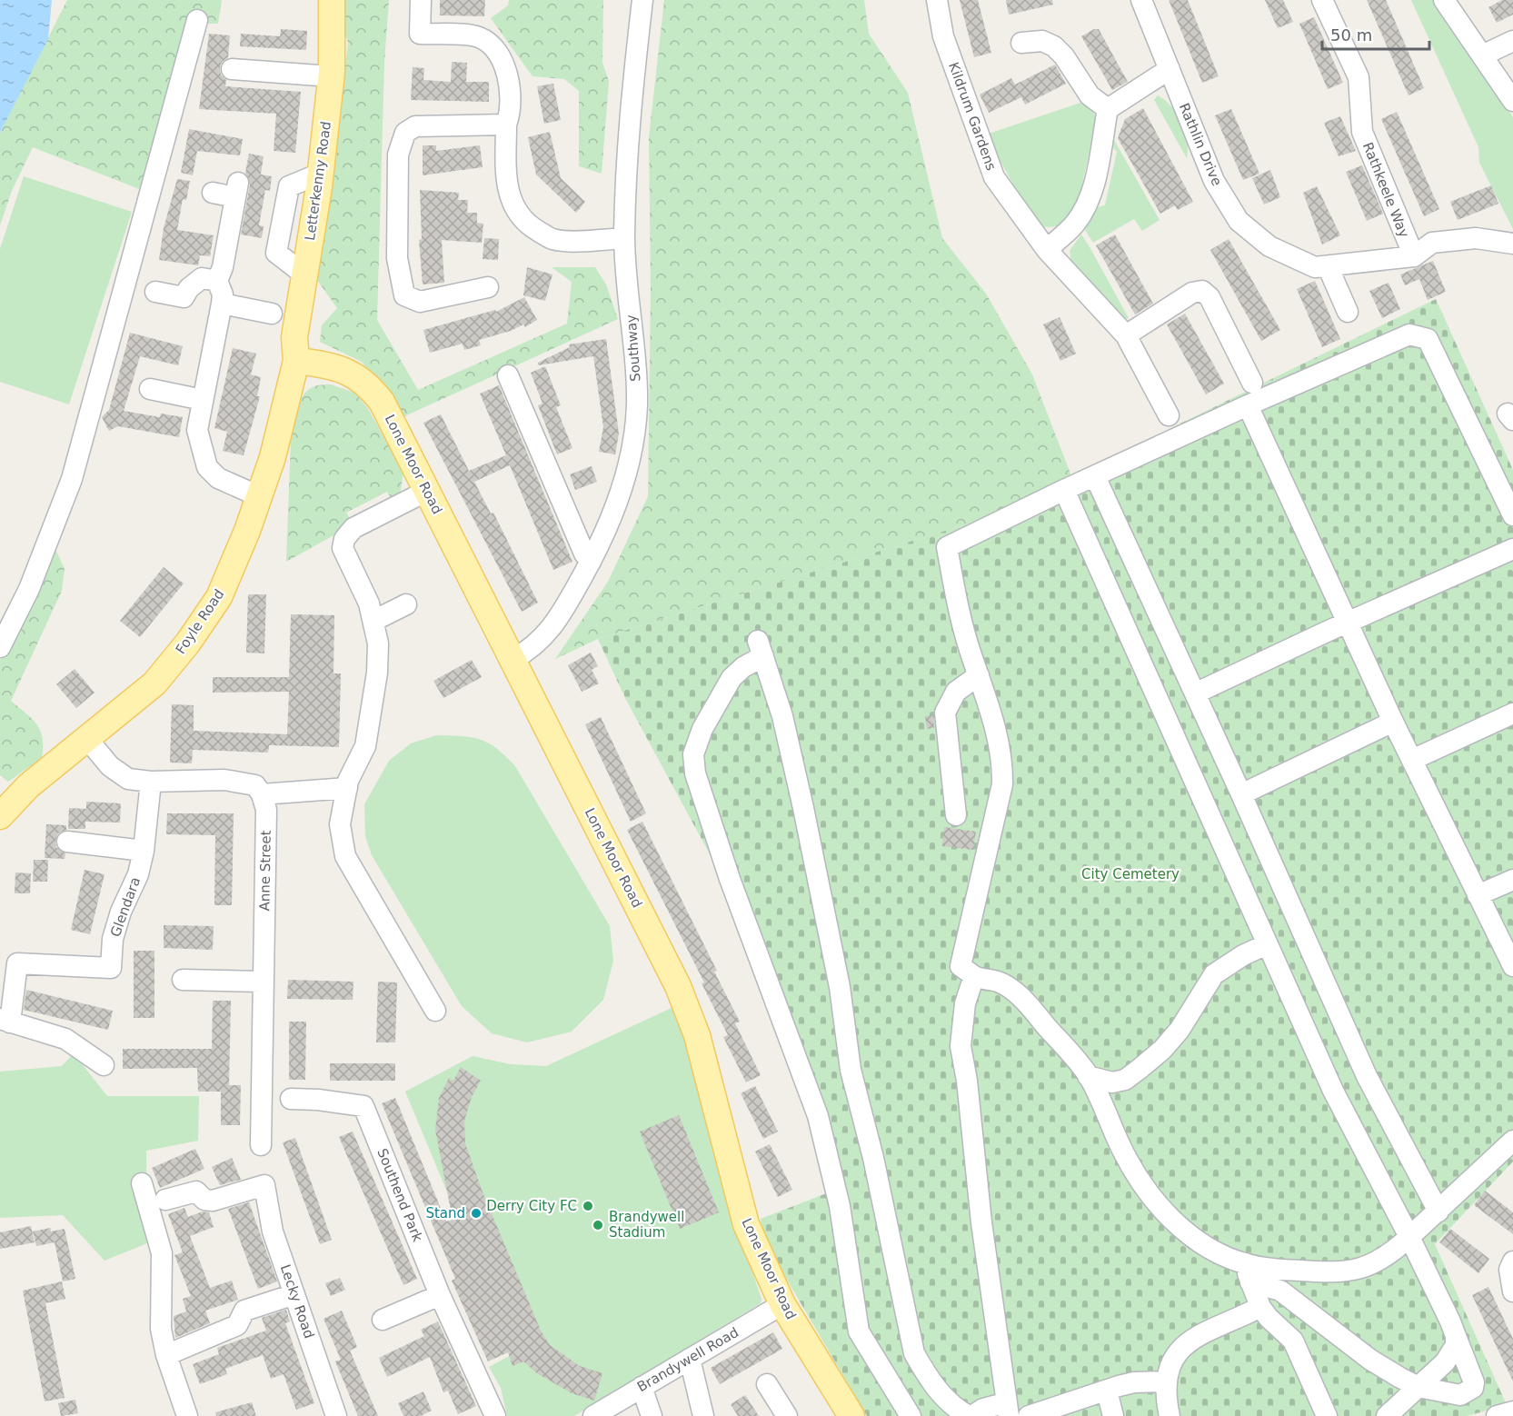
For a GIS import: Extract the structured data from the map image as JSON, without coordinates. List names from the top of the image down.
{
  "streets": {
    "main road": ["Letterkenny Road", "Lone Moor Road", "Foyle Road"],
    "street": [
      "Kildrum Gardens",
      "Rathlin Drive",
      "Rathkeele Way",
      "Southway",
      "Anne Street",
      "Glendara",
      "Southend Park",
      "Lecky Road",
      "Brandywell Road"
    ]
  },
  "crossings": [
    ["Rathlin Drive", "Rathkeele Way"],
    ["Letterkenny Road", "Lone Moor Road"],
    ["Letterkenny Road", "Foyle Road"],
    ["Southway", "Lone Moor Road"],
    ["Lone Moor Road", "Foyle Road"],
    ["Lone Moor Road", "Brandywell Road"]
  ],
  "parks": ["City Cemetery"],
  "places": ["Derry City FC", "Stand", "Brandywell Stadium"],
  "scale_bar": "50 m"
}
